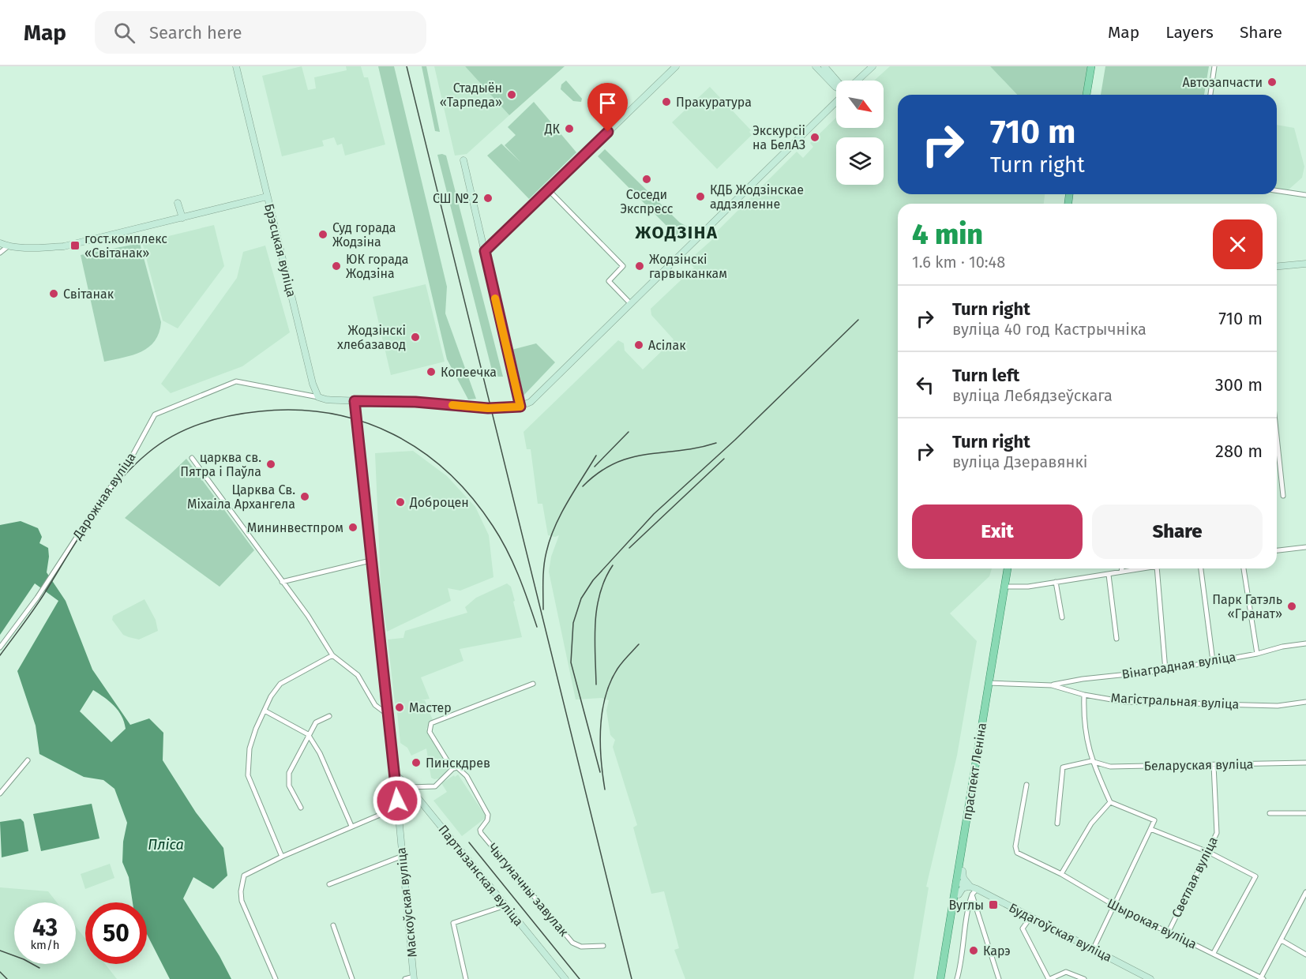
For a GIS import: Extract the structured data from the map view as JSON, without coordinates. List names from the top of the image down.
{
  "streets": {
    "main road": [
      "Брэсцкая вуліца",
      "праспект Леніна",
      "Партызанская вуліца",
      "Маскоўская вуліца",
      "Будагоўская вуліца"
    ],
    "street": [
      "Дарожная вуліца",
      "Вінаградная вуліца",
      "Магістральная вуліца",
      "Беларуская вуліца",
      "Светлая вуліца",
      "Чыгуначны завулак",
      "Шырокая вуліца"
    ]
  },
  "crossings": [
    ["Брэсцкая вуліца", "Дарожная вуліца"],
    ["Вінаградная вуліца", "Магістральная вуліца"],
    ["Магістральная вуліца", "праспект Леніна"],
    ["Беларуская вуліца", "Светлая вуліца"],
    ["праспект Леніна", "Будагоўская вуліца"],
    ["Партызанская вуліца", "Маскоўская вуліца"],
    ["Светлая вуліца", "Шырокая вуліца"]
  ],
  "districts": ["ЖОДЗІНА"],
  "water": ["Пліса"],
  "places": {
    "other": [
      "Автозапчасти",
      "Стадыён «Тарпеда»",
      "Пракуратура",
      "ДК",
      "Экскурсіі на БелАЗ",
      "Соседи Экспресс",
      "КДБ Жодзінскае аддзяленне",
      "СШ № 2",
      "Суд горада Жодзіна",
      "ЮК горада Жодзіна",
      "Жодзінскі гарвыканкам",
      "Світанак",
      "Жодзінскі хлебазавод",
      "Асілак",
      "Копеечка",
      "царква св. Пятра і Паўла",
      "Царква Св. Міхаіла Архангела",
      "Доброцен",
      "Мининвестпром",
      "Парк Гатэль «Гранат»",
      "Мастер",
      "Пинскдрев",
      "Карэ"
    ],
    "transit": ["гост.комплекс «Світанак»", "Вуглы"]
  },
  "north": "bottom right",
  "page": {
    "header": "Map",
    "search": "Search here",
    "nav": ["Map", "Layers", "Share"],
    "turn": ["710 m", "Turn right"],
    "heading": ["4 min", "1.6 km · 10:48"],
    "list": [
      {
        "name": "Turn right",
        "note": "вуліца 40 год Кастрычніка",
        "value": "710 m"
      },
      {
        "name": "Turn left",
        "note": "вуліца Лебядзеўскага",
        "value": "300 m"
      },
      {
        "name": "Turn right",
        "note": "вуліца Дзеравянкі",
        "value": "280 m"
      }
    ],
    "buttons": ["Exit", "Share"],
    "speed": "43 km/h",
    "limit": "50"
  }
}
